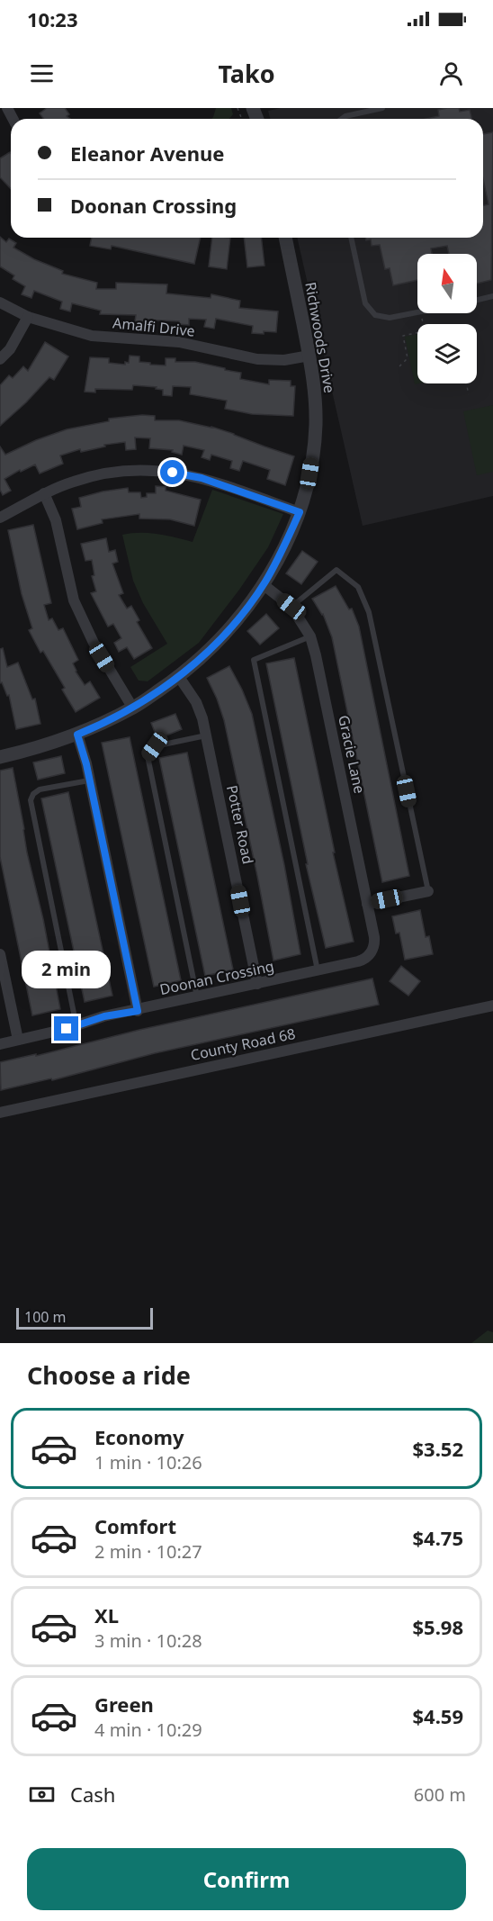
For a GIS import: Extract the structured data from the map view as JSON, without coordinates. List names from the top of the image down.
{
  "streets": {
    "street": [
      "Amalfi Drive",
      "Richwoods Drive",
      "Gracie Lane",
      "Potter Road",
      "Doonan Crossing",
      "County Road 68"
    ]
  },
  "crossings": [
    ["Amalfi Drive", "Richwoods Drive"],
    ["Richwoods Drive", "Gracie Lane"],
    ["Richwoods Drive", "Potter Road"],
    ["Gracie Lane", "Doonan Crossing"],
    ["Potter Road", "Doonan Crossing"]
  ],
  "scale_bar": "100 m",
  "north": "top",
  "page": {
    "status": "10:23",
    "header": "Tako",
    "banner": ["Eleanor Avenue", "Doonan Crossing"],
    "bubble": "2 min",
    "scale": "100 m",
    "heading": "Choose a ride",
    "list": [
      {
        "name": "Economy",
        "note": "1 min · 10:26",
        "value": "$3.52"
      },
      {
        "name": "Comfort",
        "note": "2 min · 10:27",
        "value": "$4.75"
      },
      {
        "name": "XL",
        "note": "3 min · 10:28",
        "value": "$5.98"
      },
      {
        "name": "Green",
        "note": "4 min · 10:29",
        "value": "$4.59"
      }
    ],
    "pay": ["Cash", "600 m"],
    "buttons": "Confirm"
  }
}
